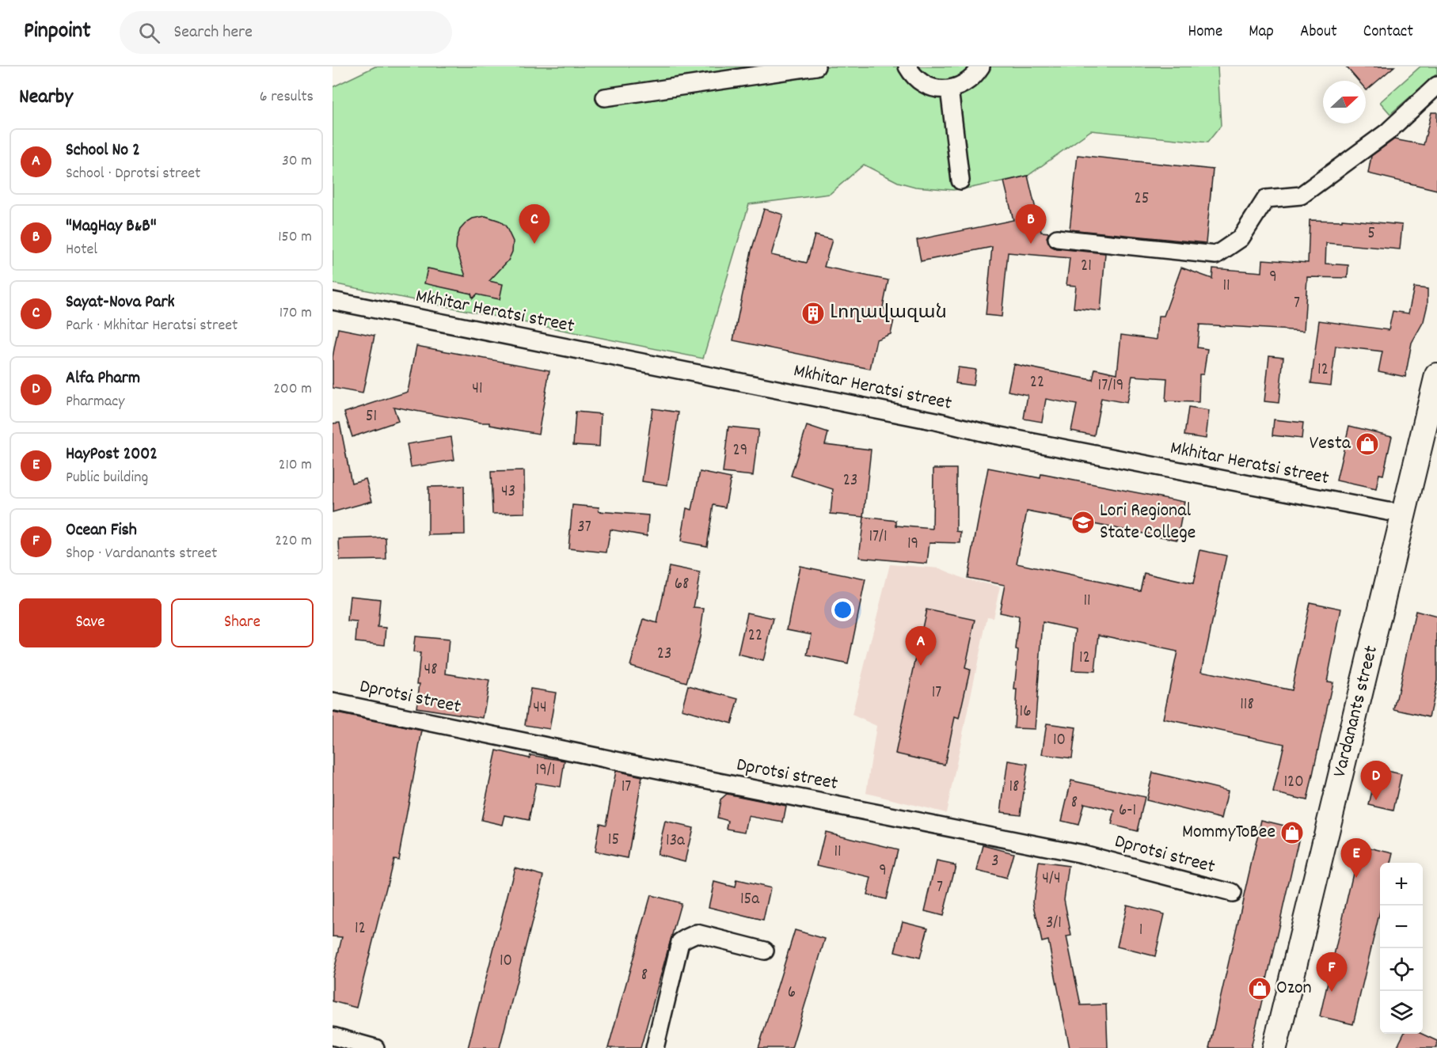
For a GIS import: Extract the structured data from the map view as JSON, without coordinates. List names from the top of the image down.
{
  "streets": {
    "street": ["Mkhitar Heratsi street", "Dprotsi street", "Vardanants street"]
  },
  "crossings": [
    ["Mkhitar Heratsi street", "Vardanants street"]
  ],
  "places": {
    "building": ["Լողավազան"],
    "shop": ["Vesta", "MommyToBee", "Ozon"],
    "school or university": ["Lori Regional State College"]
  },
  "house_numbers": [
    "25",
    "5",
    "21",
    "9",
    "11",
    "7",
    "12",
    "22",
    "17/19",
    "41",
    "51",
    "29",
    "23",
    "43",
    "37",
    "17/1",
    "19",
    "68",
    "11",
    "22",
    "23",
    "12",
    "48",
    "17",
    "118",
    "44",
    "16",
    "10",
    "19/1",
    "120",
    "17",
    "18",
    "8",
    "6-1",
    "15",
    "13a",
    "11",
    "3",
    "9",
    "4/4",
    "7",
    "15a",
    "3/1",
    "12",
    "1",
    "10",
    "8",
    "6"
  ],
  "north": "right",
  "page": {
    "header": "Pinpoint",
    "search": "Search here",
    "nav": [
      "Home",
      "Map",
      "About",
      "Contact"
    ],
    "heading": ["Nearby", "6 results"],
    "list": [
      {
        "mark": "A",
        "name": "School No 2",
        "note": "School · Dprotsi street",
        "value": "30 m"
      },
      {
        "mark": "B",
        "name": "\"MagHay B&B\"",
        "note": "Hotel",
        "value": "150 m"
      },
      {
        "mark": "C",
        "name": "Sayat-Nova Park",
        "note": "Park · Mkhitar Heratsi street",
        "value": "170 m"
      },
      {
        "mark": "D",
        "name": "Alfa Pharm",
        "note": "Pharmacy",
        "value": "200 m"
      },
      {
        "mark": "E",
        "name": "HayPost 2002",
        "note": "Public building",
        "value": "210 m"
      },
      {
        "mark": "F",
        "name": "Ocean Fish",
        "note": "Shop · Vardanants street",
        "value": "220 m"
      }
    ],
    "pins": [
      "B",
      "C",
      "A",
      "D",
      "E",
      "F"
    ],
    "buttons": ["Save", "Share"],
    "map_buttons": ["+", "−"]
  }
}
